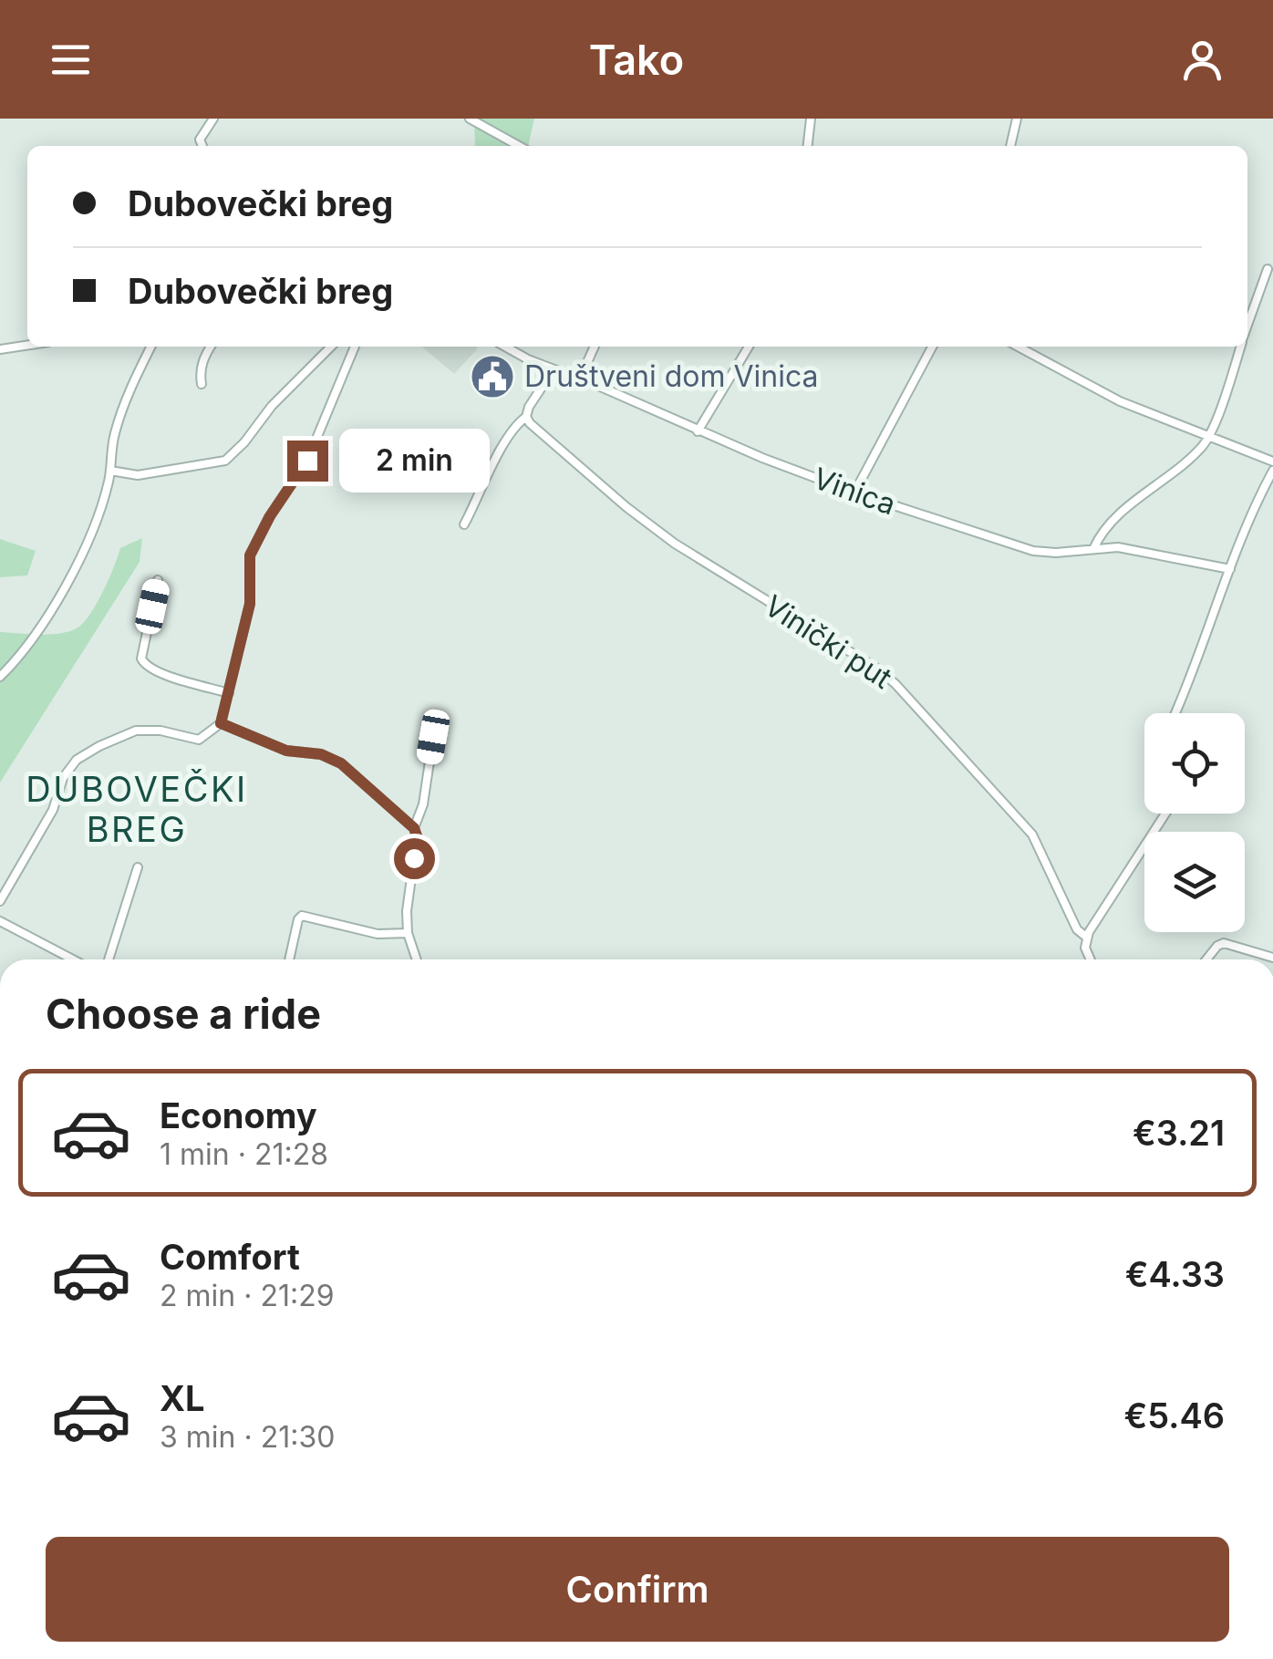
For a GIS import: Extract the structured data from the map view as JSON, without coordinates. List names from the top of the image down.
{
  "streets": {
    "street": ["Vinica", "Vinički put"]
  },
  "districts": ["DUBOVEČKI BREG"],
  "places": {
    "public building": ["Društveni dom Vinica"]
  },
  "page": {
    "header": "Tako",
    "banner": ["Dubovečki breg", "Dubovečki breg"],
    "bubble": "2 min",
    "heading": "Choose a ride",
    "list": [
      {
        "name": "Economy",
        "note": "1 min · 21:28",
        "value": "€3.21"
      },
      {
        "name": "Comfort",
        "note": "2 min · 21:29",
        "value": "€4.33"
      },
      {
        "name": "XL",
        "note": "3 min · 21:30",
        "value": "€5.46"
      }
    ],
    "buttons": "Confirm"
  }
}
